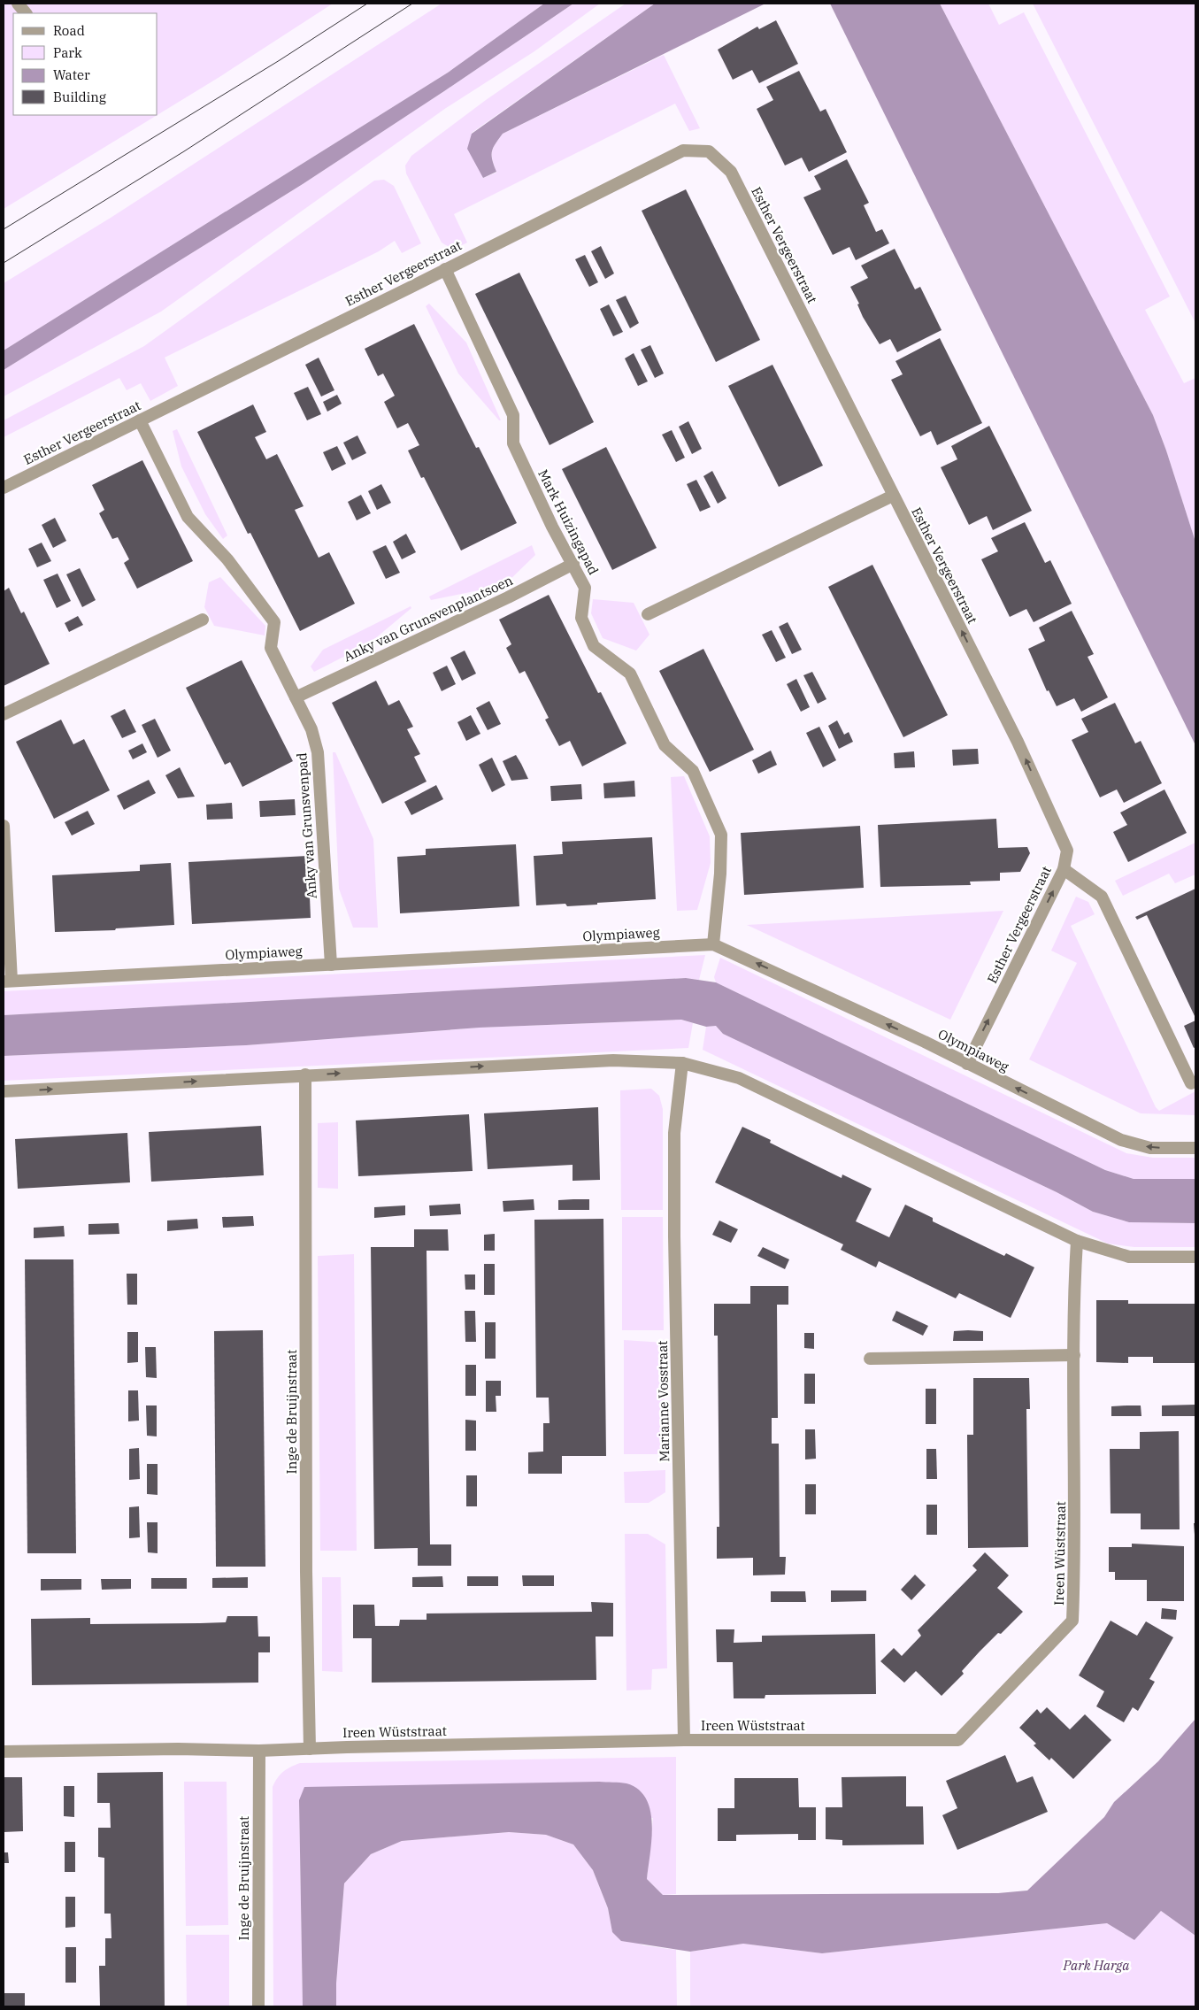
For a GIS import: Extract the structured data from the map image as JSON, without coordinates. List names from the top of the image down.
{
  "streets": {
    "street": [
      "Esther Vergeerstraat",
      "Mark Huizingapad",
      "Anky van Grunsvenplantsoen",
      "Anky van Grunsvenpad",
      "Olympiaweg",
      "Marianne Vosstraat",
      "Inge de Bruijnstraat",
      "Ireen Wüststraat"
    ]
  },
  "crossings": [
    ["Esther Vergeerstraat", "Mark Huizingapad"],
    ["Esther Vergeerstraat", "Anky van Grunsvenpad"],
    ["Esther Vergeerstraat", "Olympiaweg"],
    ["Mark Huizingapad", "Anky van Grunsvenplantsoen"],
    ["Mark Huizingapad", "Olympiaweg"],
    ["Anky van Grunsvenplantsoen", "Anky van Grunsvenpad"],
    ["Anky van Grunsvenpad", "Olympiaweg"],
    ["Marianne Vosstraat", "Ireen Wüststraat"],
    ["Inge de Bruijnstraat", "Ireen Wüststraat"]
  ],
  "one_way": ["Olympiaweg"],
  "parks": ["Park Harga"],
  "legend": [
    "Road",
    "Park",
    "Water",
    "Building"
  ]
}
